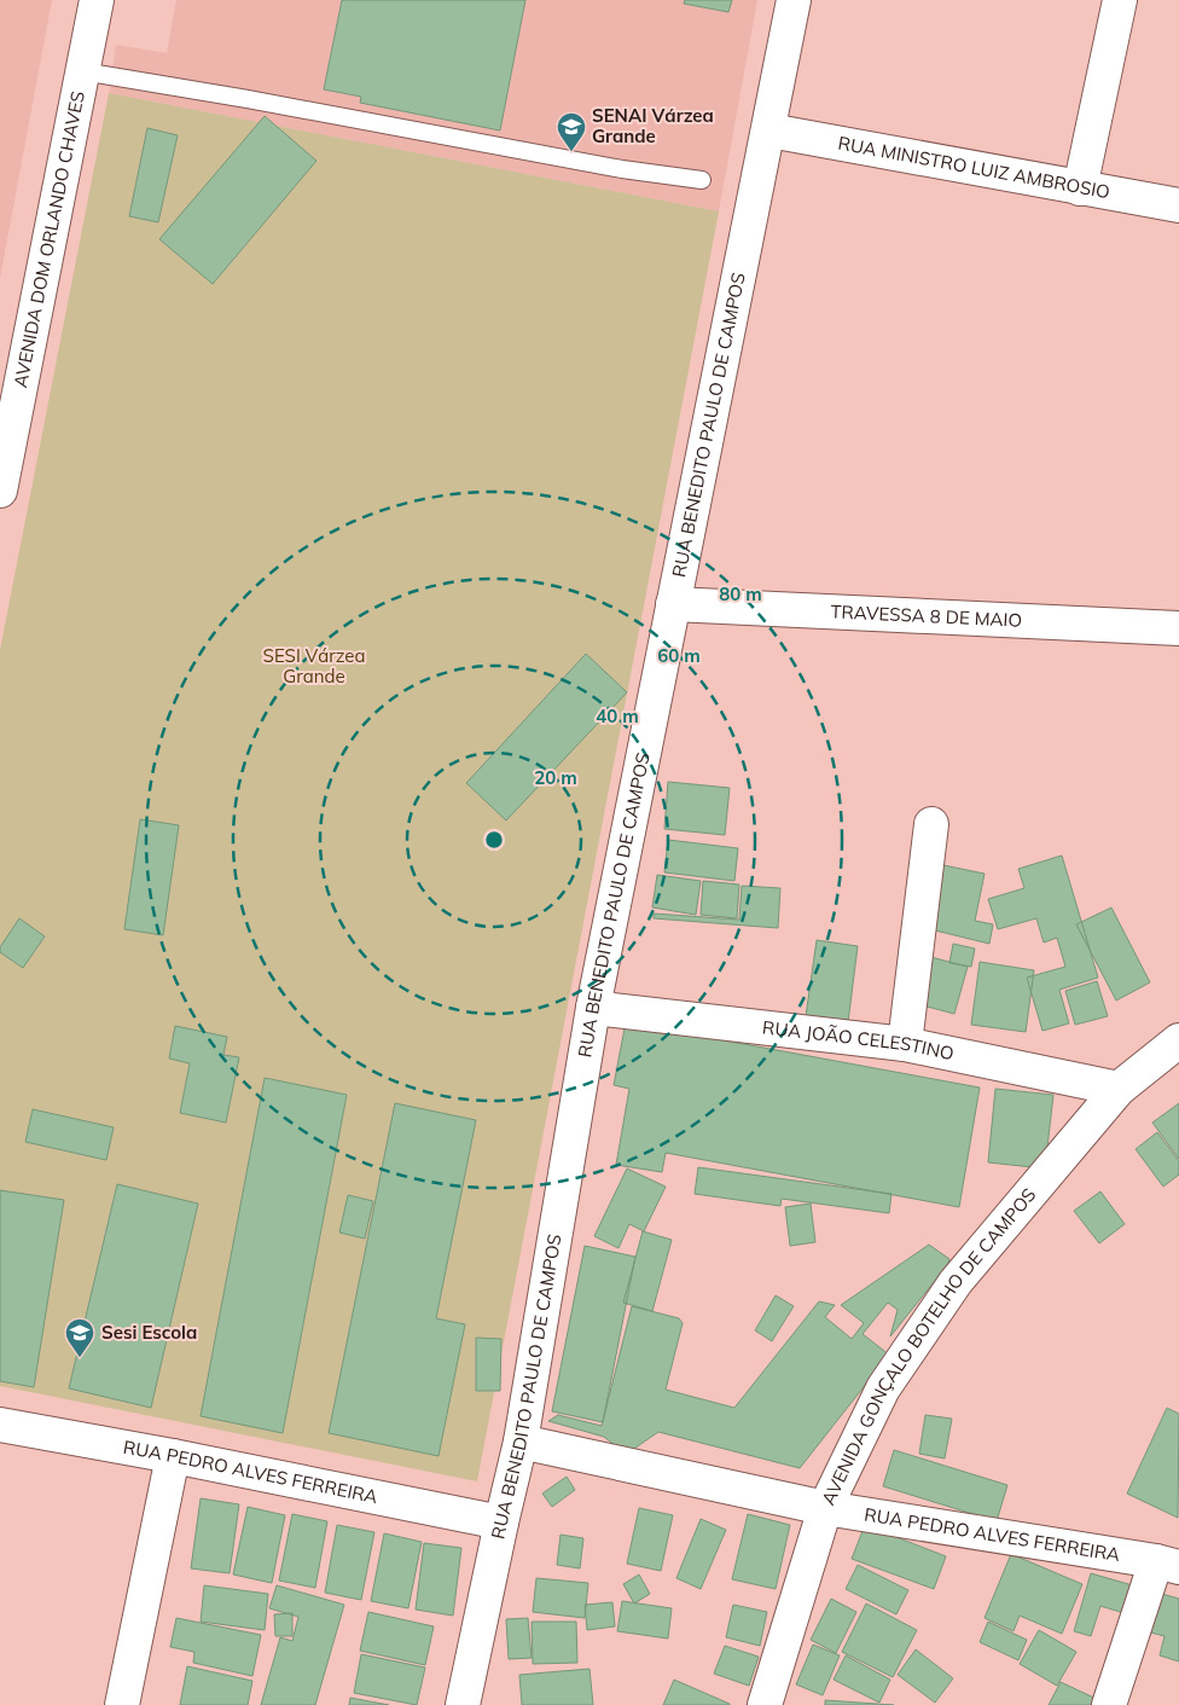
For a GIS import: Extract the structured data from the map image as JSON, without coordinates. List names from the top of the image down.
{
  "streets": {
    "street": [
      "RUA MINISTRO LUIZ AMBROSIO",
      "AVENIDA DOM ORLANDO CHAVES",
      "RUA BENEDITO PAULO DE CAMPOS",
      "TRAVESSA 8 DE MAIO",
      "RUA JOÃO CELESTINO",
      "AVENIDA GONÇALO BOTELHO DE CAMPOS",
      "RUA PEDRO ALVES FERREIRA"
    ]
  },
  "crossings": [
    ["RUA MINISTRO LUIZ AMBROSIO", "RUA BENEDITO PAULO DE CAMPOS"],
    ["RUA BENEDITO PAULO DE CAMPOS", "TRAVESSA 8 DE MAIO"],
    ["RUA BENEDITO PAULO DE CAMPOS", "RUA JOÃO CELESTINO"],
    ["RUA BENEDITO PAULO DE CAMPOS", "RUA PEDRO ALVES FERREIRA"],
    ["RUA JOÃO CELESTINO", "AVENIDA GONÇALO BOTELHO DE CAMPOS"],
    ["AVENIDA GONÇALO BOTELHO DE CAMPOS", "RUA PEDRO ALVES FERREIRA"]
  ],
  "parks": ["SESI Várzea Grande"],
  "places": {
    "school or university": ["SENAI Várzea Grande", "Sesi Escola"]
  },
  "rings": [
    "80 m",
    "60 m",
    "40 m",
    "20 m"
  ]
}
